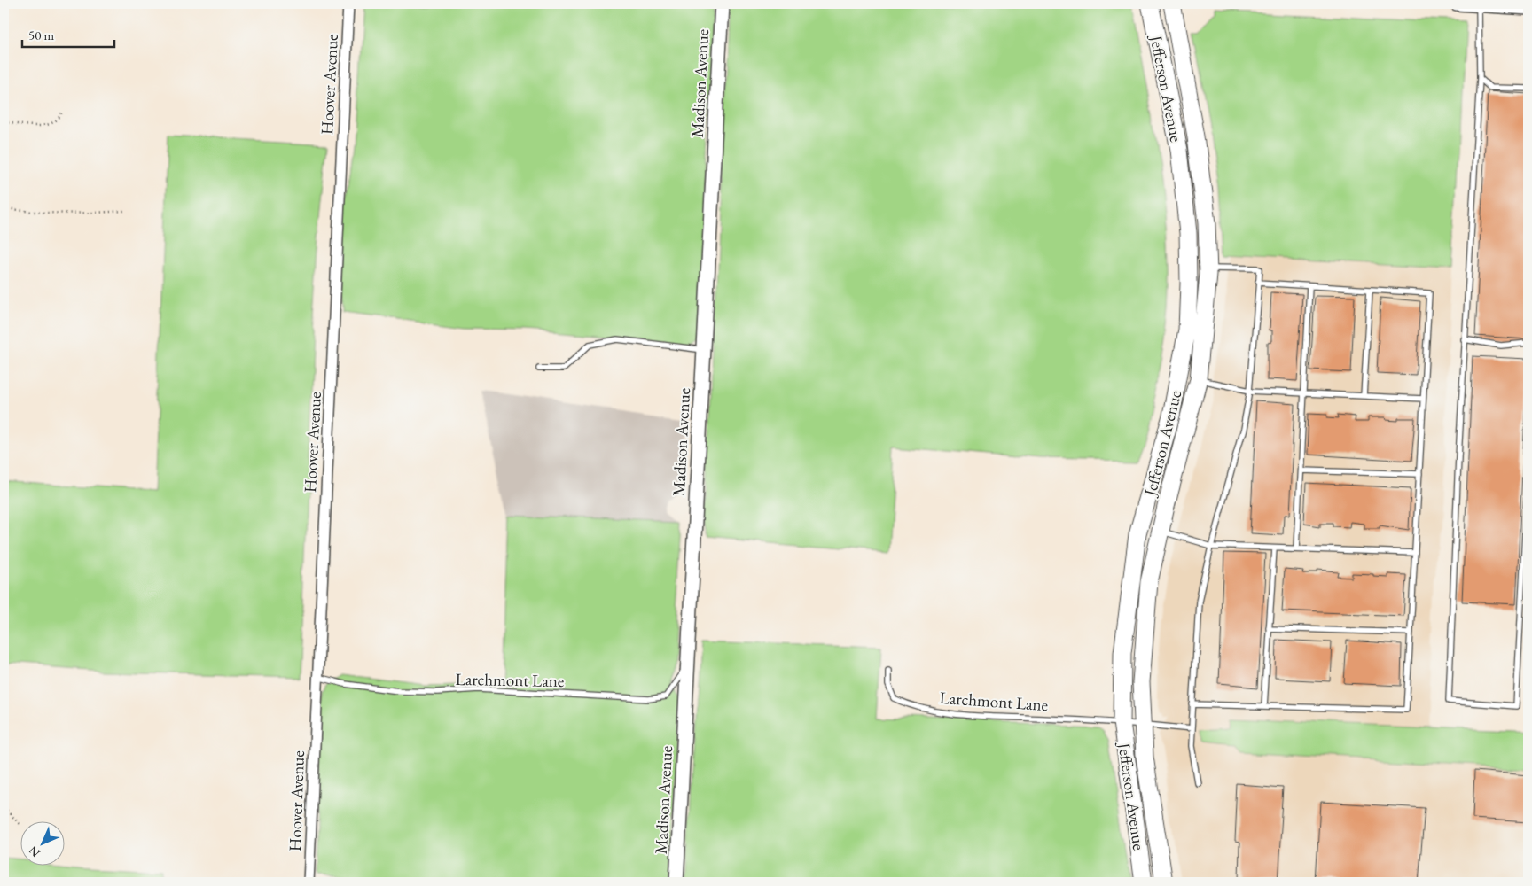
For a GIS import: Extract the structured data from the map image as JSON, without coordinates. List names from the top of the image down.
{
  "streets": {
    "main road": ["Jefferson Avenue"],
    "street": ["Madison Avenue", "Hoover Avenue"],
    "lane": ["Larchmont Lane"]
  },
  "crossings": [
    ["Madison Avenue", "Larchmont Lane"],
    ["Hoover Avenue", "Larchmont Lane"],
    ["Jefferson Avenue", "Larchmont Lane"]
  ],
  "scale_bar": "50 m",
  "north": "bottom left"
}
